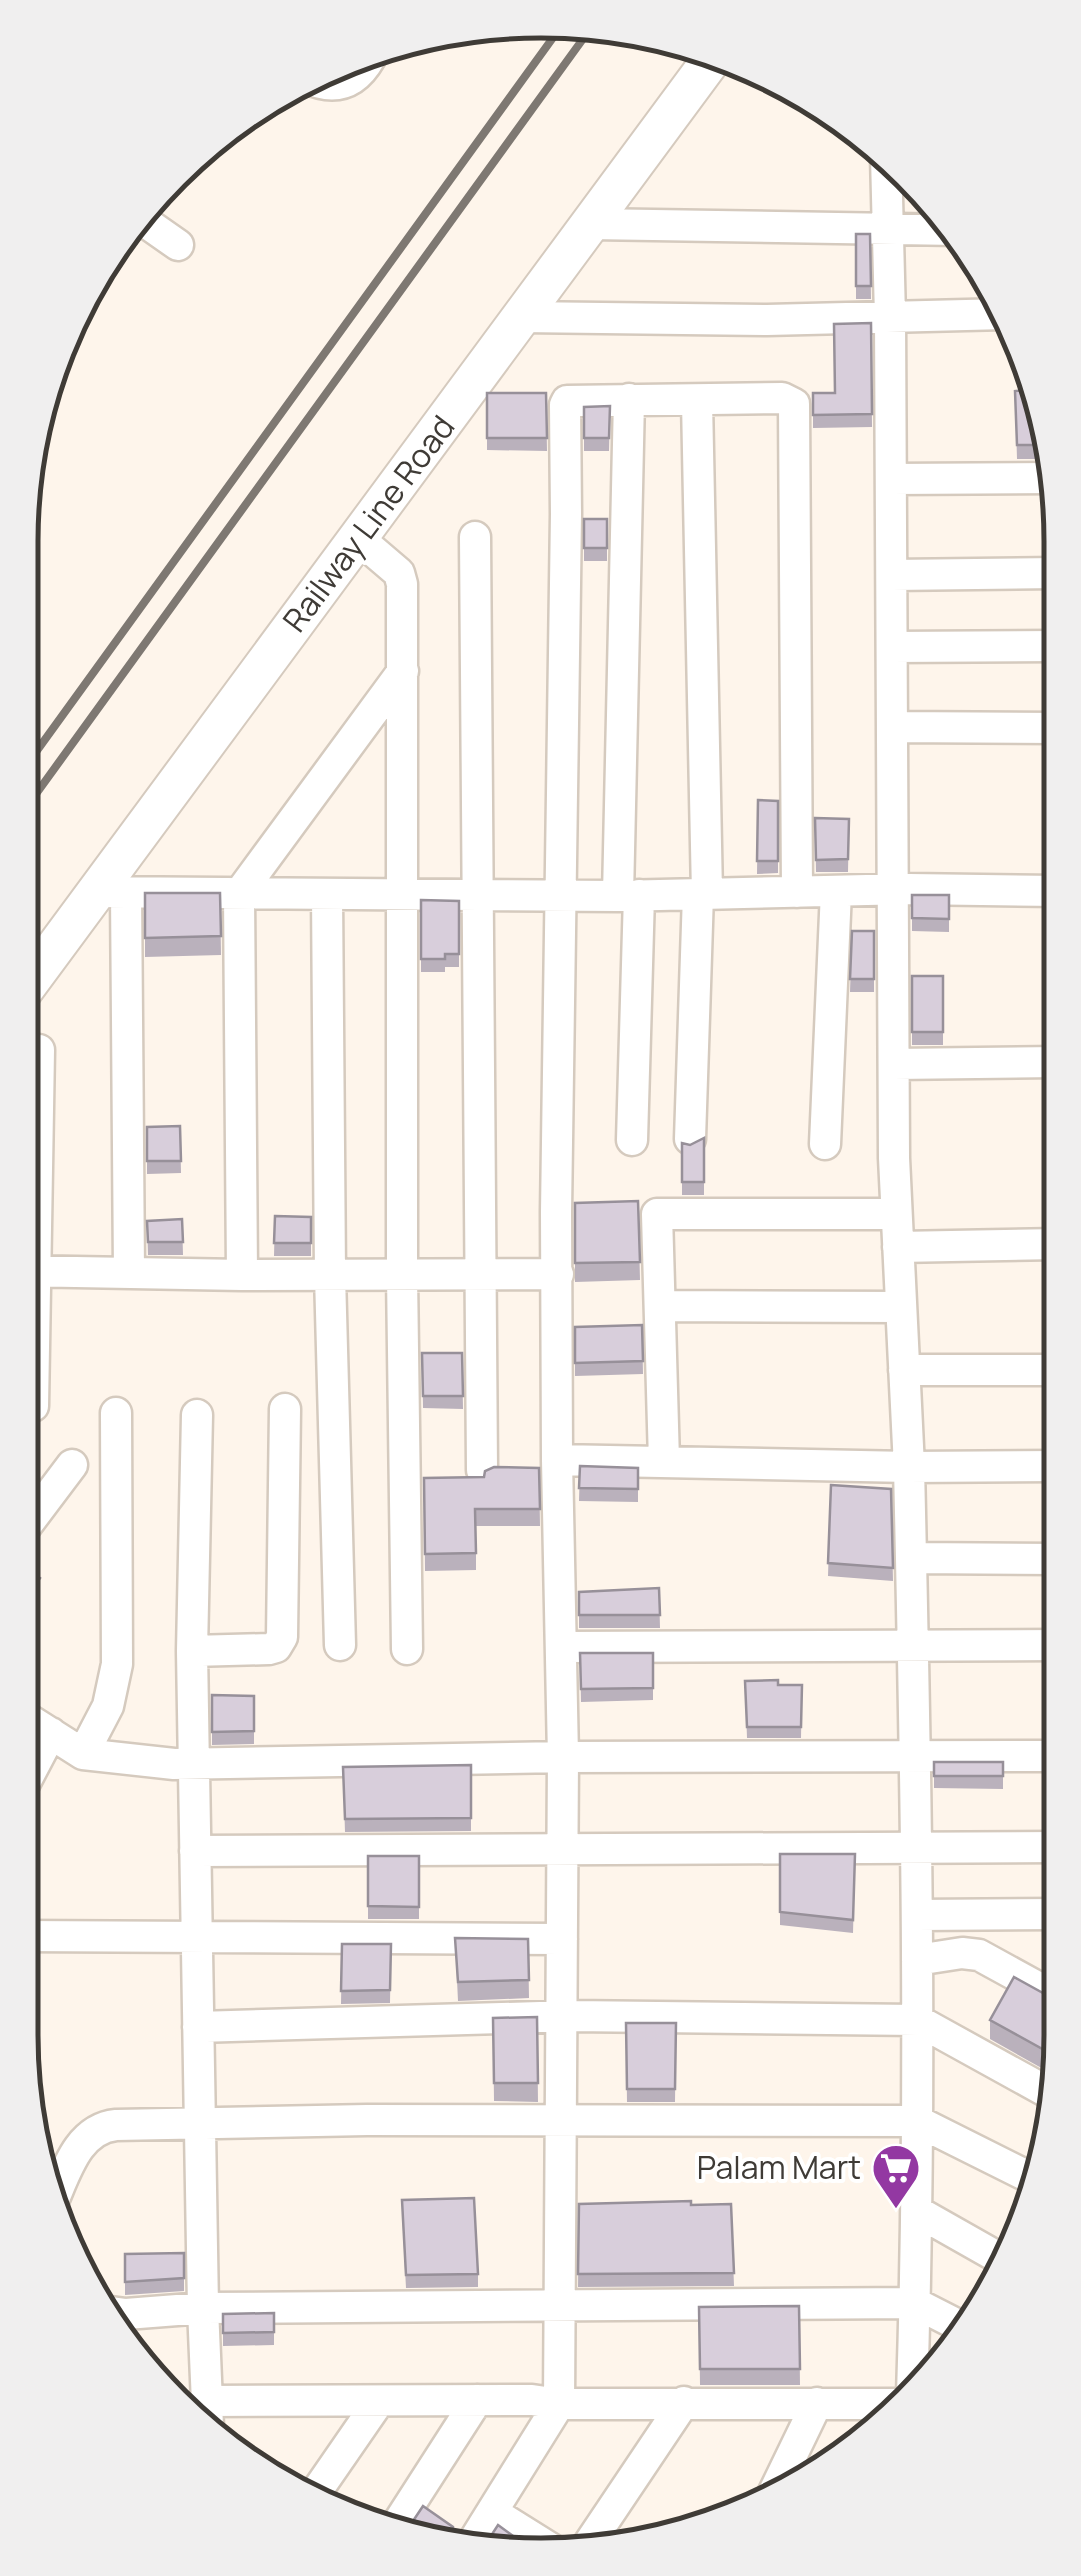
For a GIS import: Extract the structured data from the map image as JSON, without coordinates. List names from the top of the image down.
{
  "streets": {
    "street": ["Railway Line Road"]
  },
  "places": {
    "supermarket": ["Palam Mart"]
  }
}
